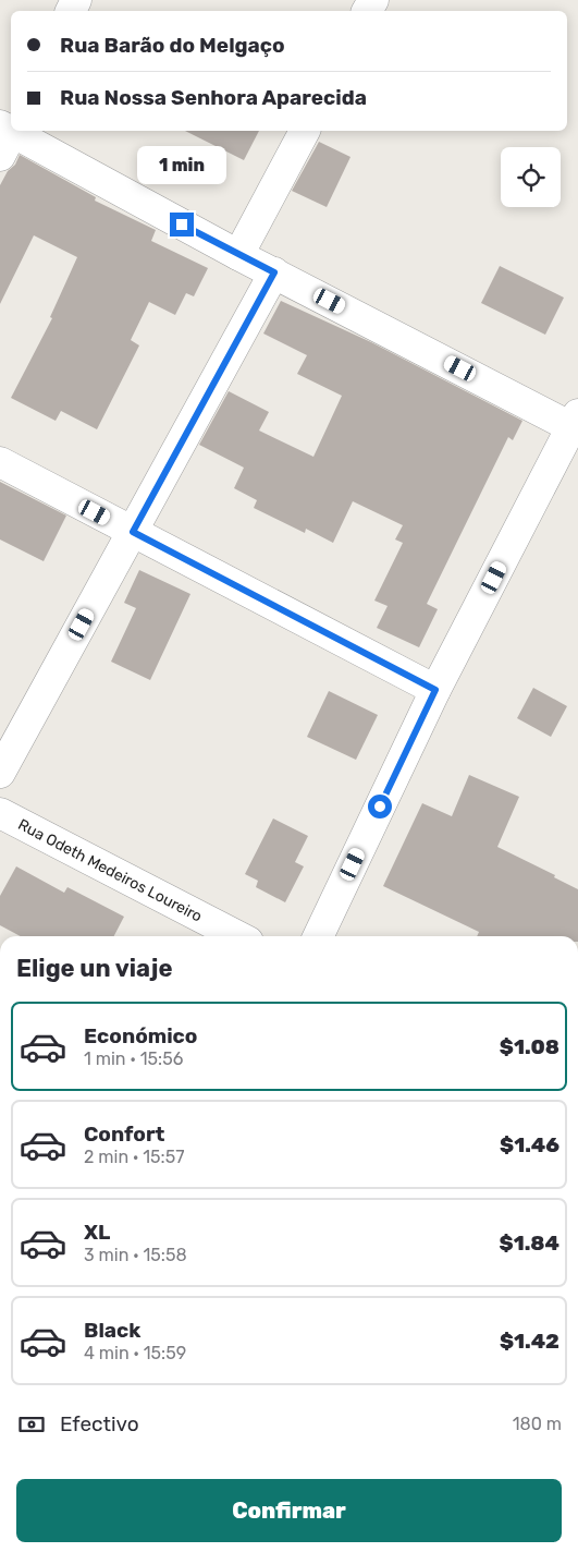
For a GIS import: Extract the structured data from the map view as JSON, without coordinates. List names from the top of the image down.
{
  "streets": {
    "street": ["Rua Odeth Medeiros Loureiro"]
  },
  "page": {
    "banner": ["Rua Barão do Melgaço", "Rua Nossa Senhora Aparecida"],
    "bubble": "1 min",
    "heading": "Elige un viaje",
    "list": [
      {
        "name": "Económico",
        "note": "1 min · 15:56",
        "value": "$1.08"
      },
      {
        "name": "Confort",
        "note": "2 min · 15:57",
        "value": "$1.46"
      },
      {
        "name": "XL",
        "note": "3 min · 15:58",
        "value": "$1.84"
      },
      {
        "name": "Black",
        "note": "4 min · 15:59",
        "value": "$1.42"
      }
    ],
    "pay": ["Efectivo", "180 m"],
    "buttons": "Confirmar"
  }
}
